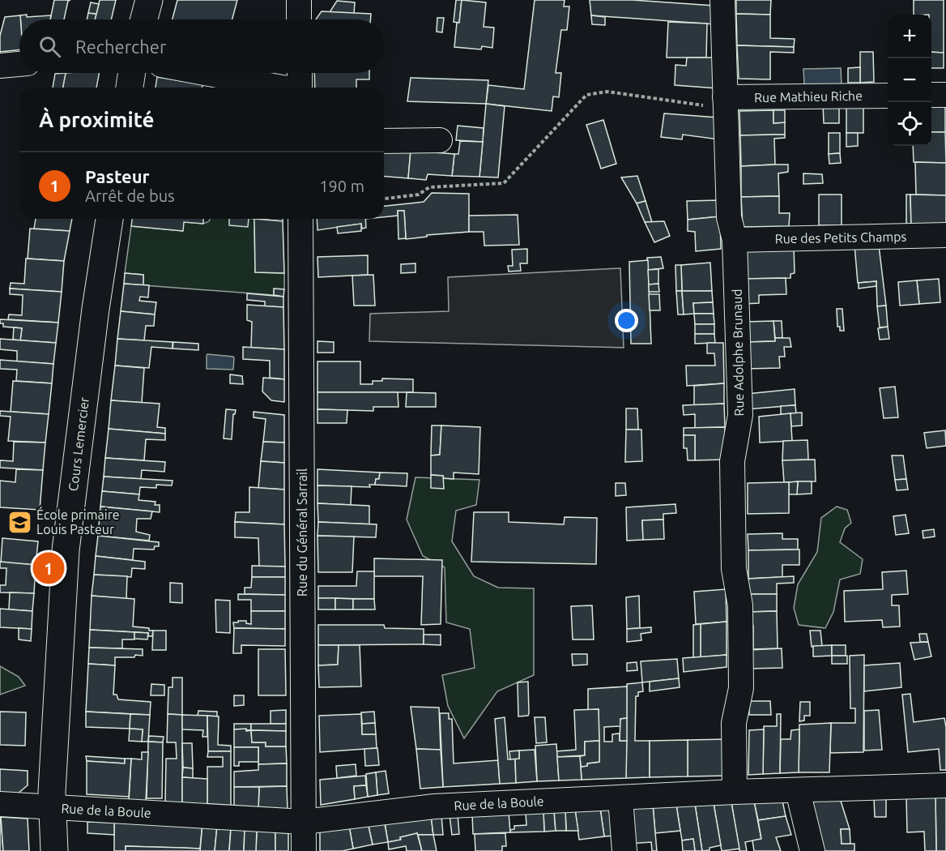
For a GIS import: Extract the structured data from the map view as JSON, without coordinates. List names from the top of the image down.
{
  "streets": {
    "main road": ["Cours Lemercier"],
    "street": [
      "Rue Mathieu Riche",
      "Rue des Petits Champs",
      "Rue Adolphe Brunaud",
      "Rue du Général Sarrail",
      "Rue de la Boule"
    ]
  },
  "crossings": [
    ["Rue Mathieu Riche", "Rue Adolphe Brunaud"],
    ["Rue des Petits Champs", "Rue Adolphe Brunaud"],
    ["Rue Adolphe Brunaud", "Rue de la Boule"],
    ["Cours Lemercier", "Rue de la Boule"],
    ["Rue du Général Sarrail", "Rue de la Boule"]
  ],
  "places": {
    "school or university": ["École primaire Louis Pasteur"]
  },
  "page": {
    "map_buttons": ["+", "−"],
    "search": "Rechercher",
    "heading": "À proximité",
    "list": [
      {
        "mark": "1",
        "name": "Pasteur",
        "note": "Arrêt de bus",
        "value": "190 m"
      }
    ],
    "pins": "1"
  }
}
